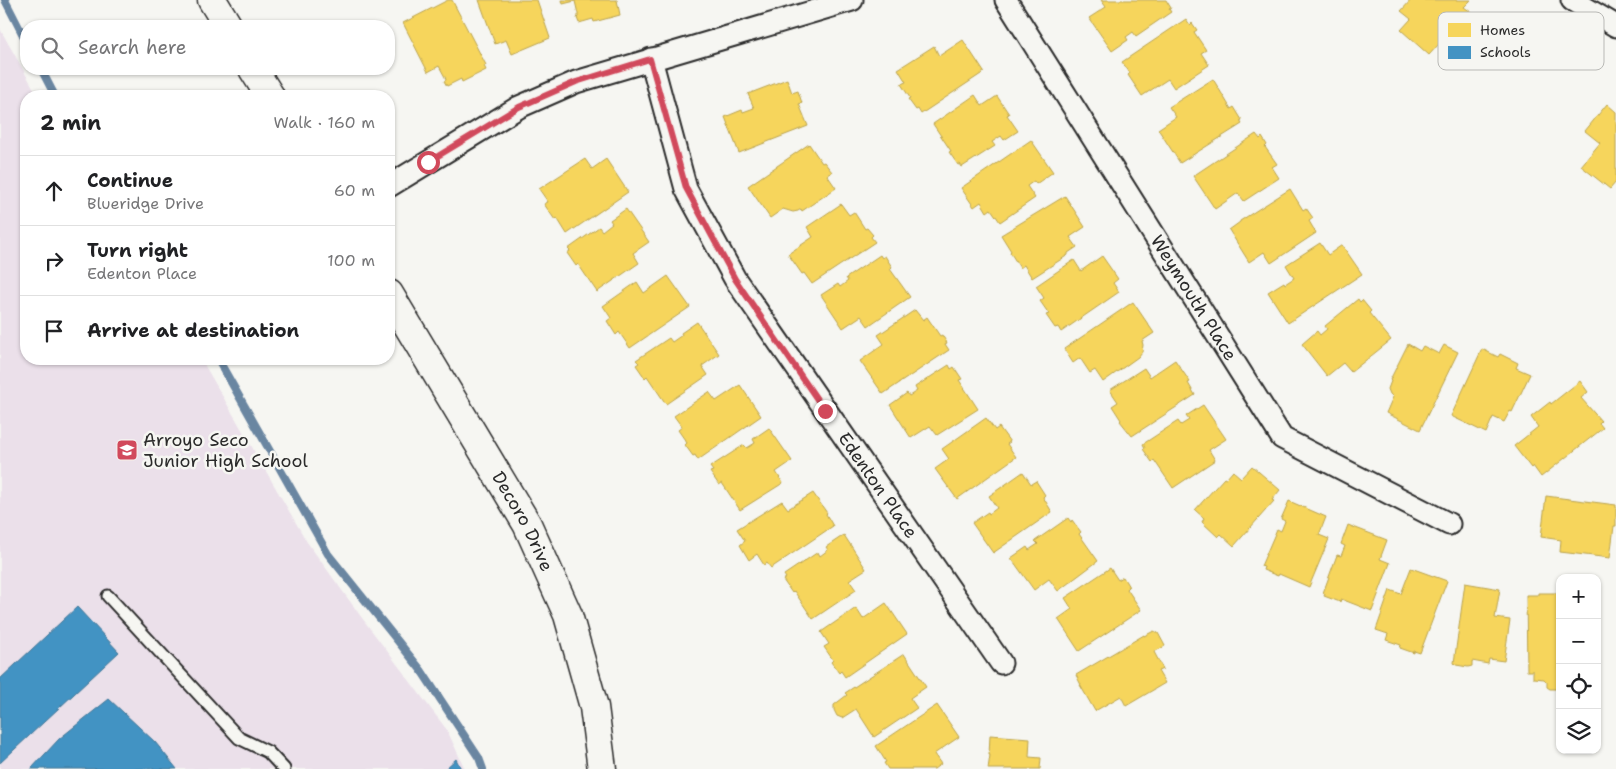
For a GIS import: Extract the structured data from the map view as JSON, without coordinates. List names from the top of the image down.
{
  "streets": {
    "main road": ["Decoro Drive"],
    "street": ["Weymouth Place", "Edenton Place"]
  },
  "places": {
    "school or university": ["Arroyo Seco Junior High School"]
  },
  "legend": ["Homes", "Schools"],
  "page": {
    "search": "Search here",
    "heading": ["2 min", "Walk · 160 m"],
    "list": [
      ["Continue", "Blueridge Drive", "60 m"],
      ["Turn right", "Edenton Place", "100 m"],
      "Arrive at destination"
    ],
    "map_buttons": ["+", "−"]
  }
}
